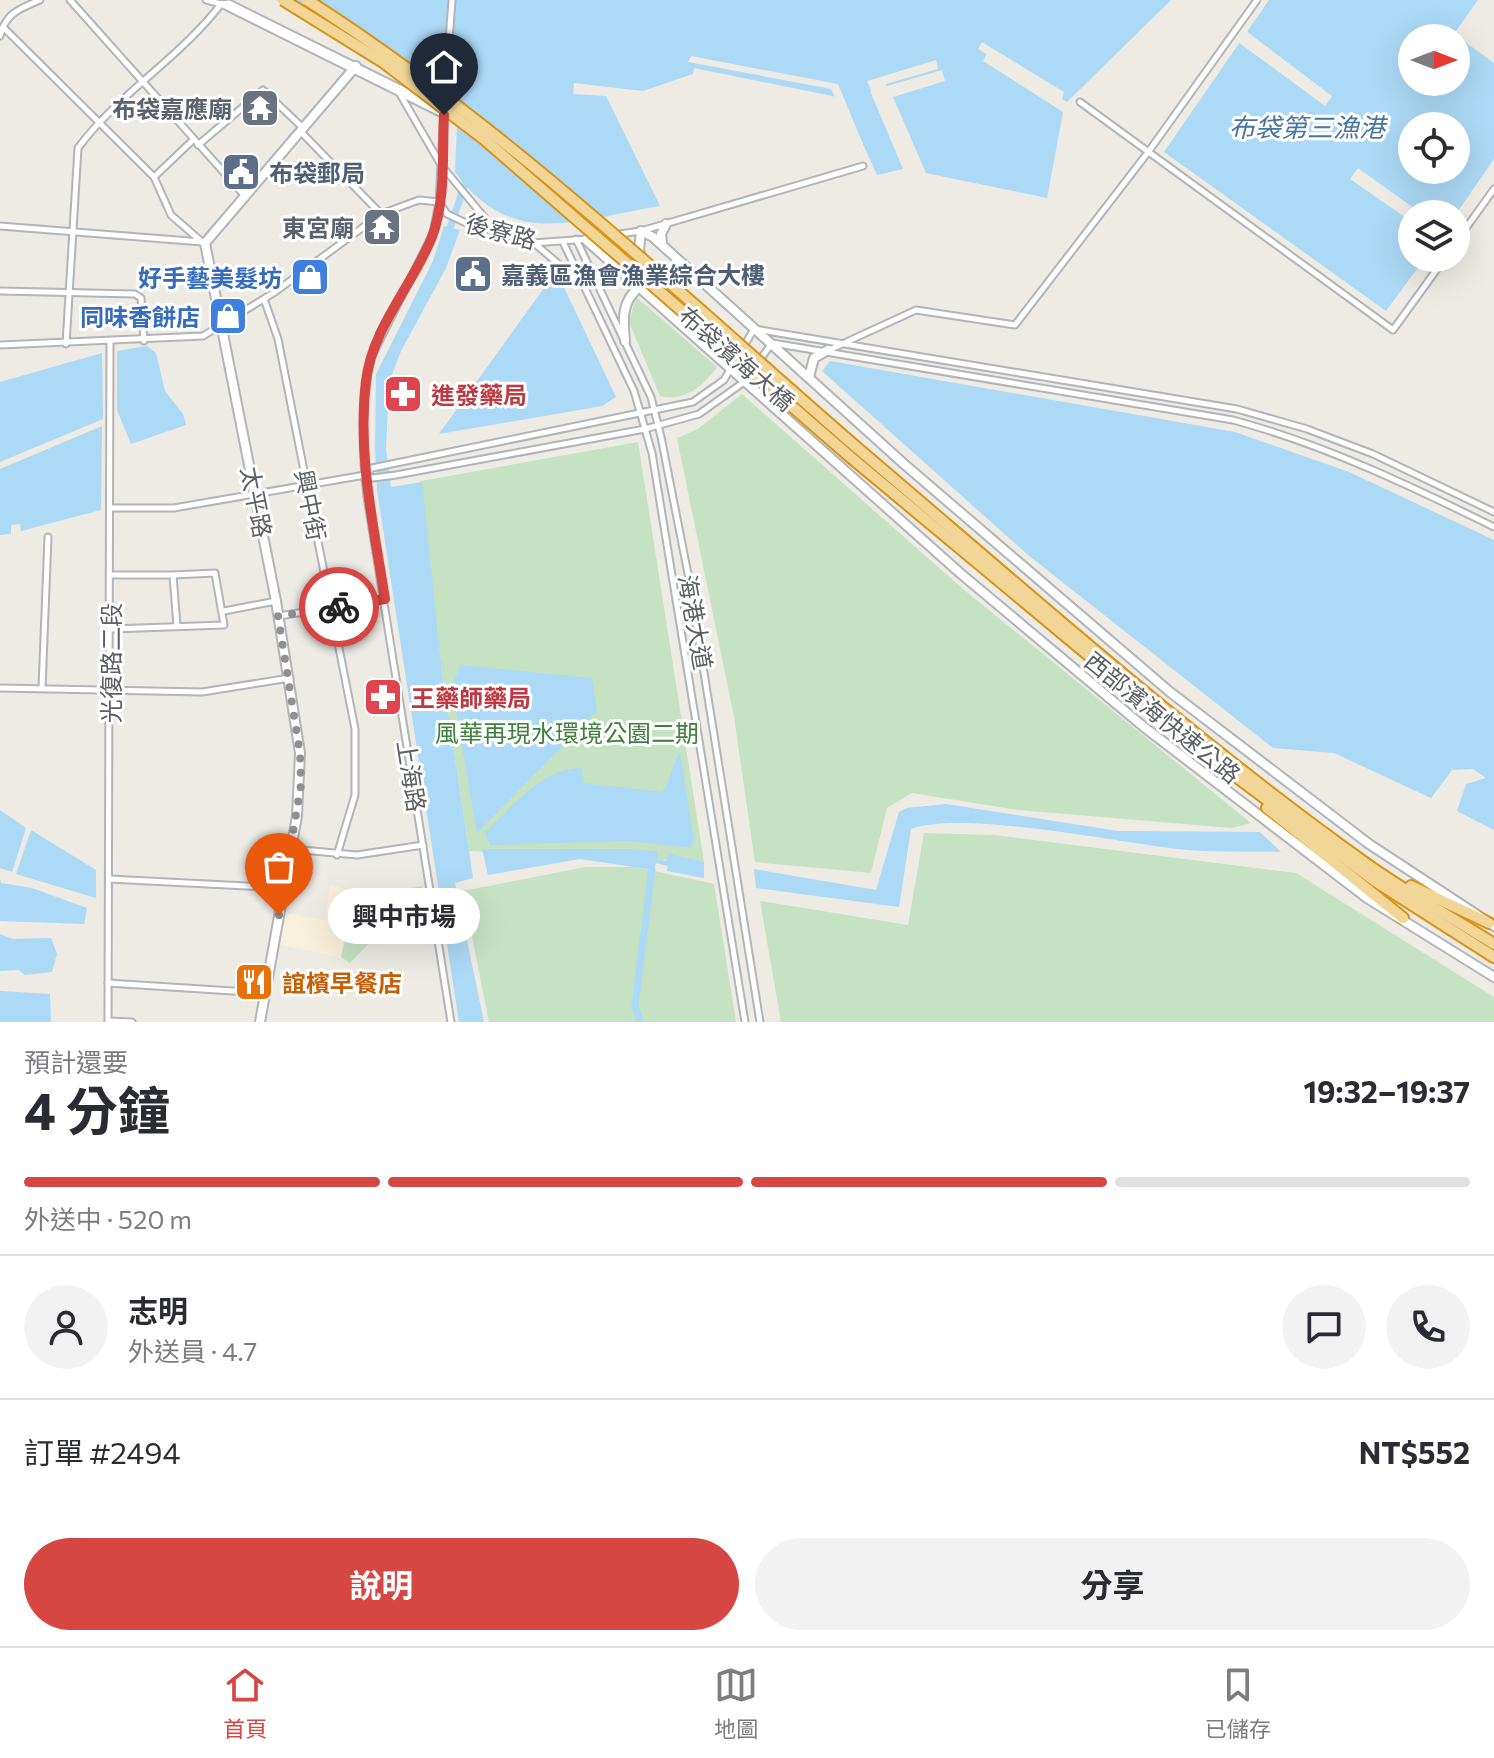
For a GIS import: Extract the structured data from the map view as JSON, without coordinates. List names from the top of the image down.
{
  "streets": {
    "highway": ["布袋濱海大橋", "西部濱海快速公路"],
    "street": [
      "後寮路",
      "太平路",
      "興中街",
      "海港大道",
      "光復路二段",
      "上海路"
    ]
  },
  "crossings": [
    ["後寮路", "太平路"],
    ["後寮路", "興中街"],
    ["後寮路", "海港大道"],
    ["後寮路", "光復路二段"],
    ["後寮路", "上海路"],
    ["布袋濱海大橋", "西部濱海快速公路"]
  ],
  "water": ["布袋第三漁港"],
  "parks": ["風華再現水環境公園二期"],
  "places": {
    "temple": ["布袋嘉應廟", "東宮廟"],
    "public building": ["布袋郵局", "嘉義區漁會漁業綜合大樓"],
    "shop": ["好手藝美髮坊", "同味香餅店"],
    "pharmacy": ["進發藥局", "王藥師藥局"],
    "other": ["興中市場"],
    "restaurant": ["誼檳早餐店"]
  },
  "north": "right",
  "page": {
    "bubble": "興中市場",
    "heading": ["4 分鐘", "預計還要", "19:32–19:37"],
    "panel": [
      "志明",
      "外送員 · 4.7",
      "訂單 #2494",
      "NT$552"
    ],
    "bar": "外送中 · 520 m",
    "buttons": ["說明", "分享"],
    "tabs": ["首頁", "地圖", "已儲存"]
  }
}
